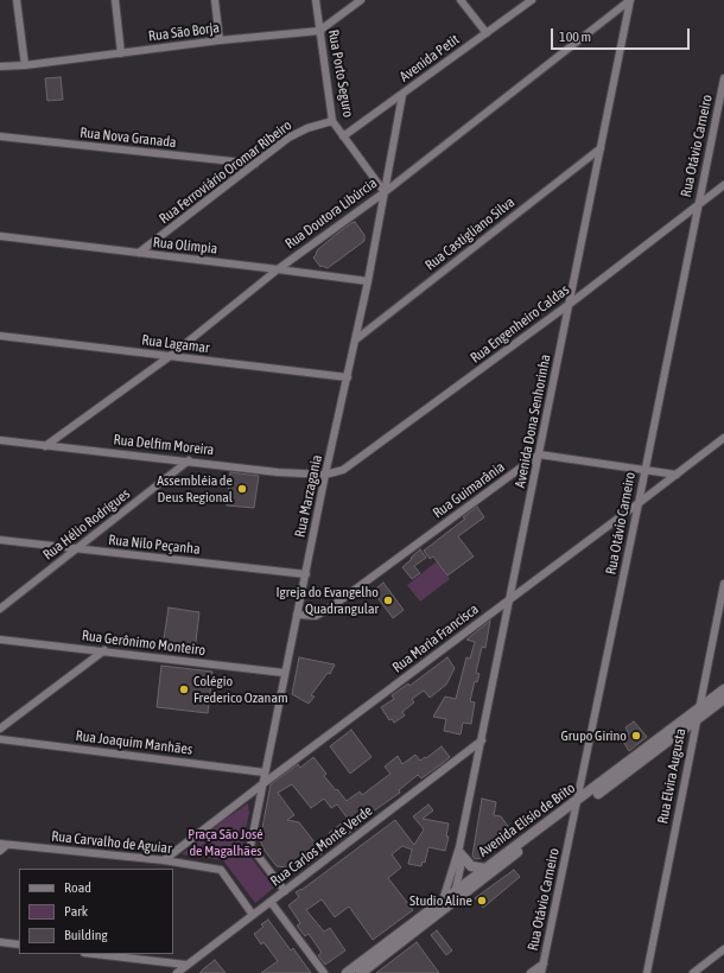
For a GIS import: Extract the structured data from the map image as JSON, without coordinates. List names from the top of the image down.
{
  "streets": {
    "street": [
      "Rua São Borja",
      "Avenida Petit",
      "Rua Porto Seguro",
      "Rua Nova Granada",
      "Rua Otávio Carneiro",
      "Rua Ferroviário Oromar Ribeiro",
      "Rua Doutora Libúrcia",
      "Rua Castigliano Silva",
      "Rua Olímpia",
      "Rua Engenheiro Caldas",
      "Rua Lagamar",
      "Avenida Dona Senhorinha",
      "Rua Delfim Moreira",
      "Rua Guimarânia",
      "Rua Marzagania",
      "Rua Hélio Rodrigues",
      "Rua Nilo Peçanha",
      "Rua Maria Francisca",
      "Rua Gerônimo Monteiro",
      "Rua Joaquim Manhães",
      "Rua Elvira Augusta",
      "Avenida Elísio de Brito",
      "Rua Carvalho de Aguiar",
      "Rua Carlos Monte Verde"
    ]
  },
  "crossings": [
    ["Rua São Borja", "Rua Porto Seguro"],
    ["Avenida Petit", "Rua Porto Seguro"],
    ["Avenida Petit", "Rua Marzagania"],
    ["Rua Porto Seguro", "Rua Ferroviário Oromar Ribeiro"],
    ["Rua Porto Seguro", "Rua Doutora Libúrcia"],
    ["Rua Porto Seguro", "Rua Marzagania"],
    ["Rua Nova Granada", "Rua Ferroviário Oromar Ribeiro"],
    ["Rua Otávio Carneiro", "Rua Engenheiro Caldas"],
    ["Rua Otávio Carneiro", "Rua Maria Francisca"],
    ["Rua Otávio Carneiro", "Avenida Elísio de Brito"],
    ["Rua Ferroviário Oromar Ribeiro", "Rua Olímpia"],
    ["Rua Doutora Libúrcia", "Rua Olímpia"],
    ["Rua Doutora Libúrcia", "Rua Lagamar"],
    ["Rua Doutora Libúrcia", "Avenida Dona Senhorinha"],
    ["Rua Doutora Libúrcia", "Rua Delfim Moreira"],
    ["Rua Doutora Libúrcia", "Rua Marzagania"],
    ["Rua Castigliano Silva", "Avenida Dona Senhorinha"],
    ["Rua Castigliano Silva", "Rua Marzagania"],
    ["Rua Olímpia", "Rua Marzagania"],
    ["Rua Engenheiro Caldas", "Avenida Dona Senhorinha"],
    ["Rua Engenheiro Caldas", "Rua Delfim Moreira"],
    ["Rua Engenheiro Caldas", "Rua Marzagania"],
    ["Rua Lagamar", "Rua Marzagania"],
    ["Avenida Dona Senhorinha", "Rua Guimarânia"],
    ["Avenida Dona Senhorinha", "Rua Maria Francisca"],
    ["Avenida Dona Senhorinha", "Avenida Elísio de Brito"],
    ["Avenida Dona Senhorinha", "Rua Carlos Monte Verde"],
    ["Rua Delfim Moreira", "Rua Marzagania"],
    ["Rua Delfim Moreira", "Rua Hélio Rodrigues"],
    ["Rua Guimarânia", "Rua Marzagania"],
    ["Rua Marzagania", "Rua Nilo Peçanha"],
    ["Rua Marzagania", "Rua Maria Francisca"],
    ["Rua Marzagania", "Rua Gerônimo Monteiro"],
    ["Rua Marzagania", "Rua Joaquim Manhães"],
    ["Rua Marzagania", "Rua Carlos Monte Verde"],
    ["Rua Hélio Rodrigues", "Rua Nilo Peçanha"],
    ["Rua Maria Francisca", "Rua Carvalho de Aguiar"],
    ["Rua Elvira Augusta", "Avenida Elísio de Brito"],
    ["Rua Carvalho de Aguiar", "Rua Carlos Monte Verde"]
  ],
  "parks": ["Praça São José de Magalhães"],
  "places": [
    "Assembléia de Deus Regional",
    "Igreja do Evangelho Quadrangular",
    "Colégio Frederico Ozanam",
    "Grupo Girino",
    "Studio Aline"
  ],
  "legend": ["Road", "Park", "Building"],
  "scale_bar": "100 m"
}
